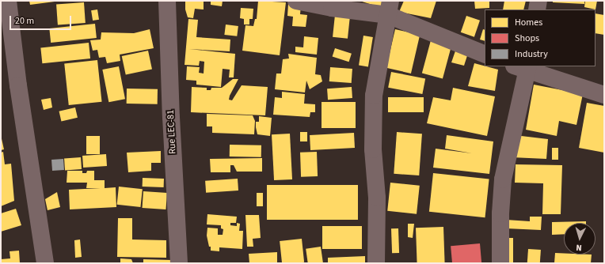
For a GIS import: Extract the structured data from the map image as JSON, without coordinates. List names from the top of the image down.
{
  "streets": {
    "street": ["Rue LEC-81"]
  },
  "legend": ["Homes", "Shops", "Industry"],
  "scale_bar": "20 m",
  "north": "bottom"
}
